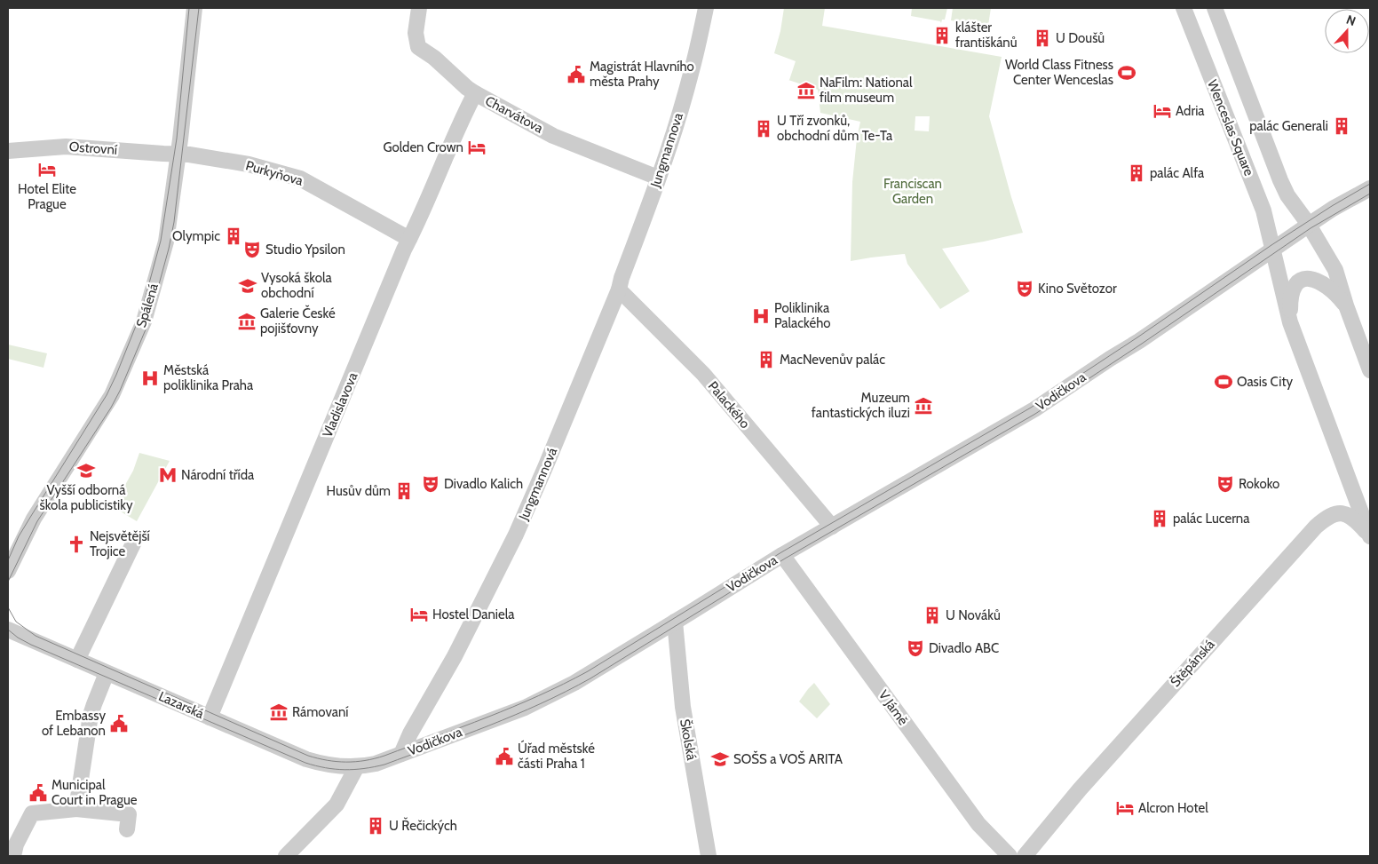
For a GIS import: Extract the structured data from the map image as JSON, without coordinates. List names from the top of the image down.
{
  "streets": {
    "street": [
      "Charvátova",
      "Wenceslas Square",
      "Ostrovní",
      "Jungmannova",
      "Purkyňova",
      "Spálená",
      "Vodičkova",
      "Vladislavova",
      "Palackého",
      "Jungmannová",
      "Štěpánská",
      "Lazarská",
      "V Jámě",
      "Školská"
    ]
  },
  "crossings": [
    ["Charvátova", "Jungmannova"],
    ["Charvátova", "Vladislavova"],
    ["Wenceslas Square", "Vodičkova"],
    ["Ostrovní", "Purkyňova"],
    ["Ostrovní", "Spálená"],
    ["Jungmannova", "Palackého"],
    ["Jungmannova", "Jungmannová"],
    ["Purkyňova", "Spálená"],
    ["Purkyňova", "Vladislavova"],
    ["Vodičkova", "Palackého"],
    ["Vodičkova", "Jungmannová"],
    ["Vodičkova", "Lazarská"],
    ["Vodičkova", "V Jámě"],
    ["Vodičkova", "Školská"],
    ["Vladislavova", "Lazarská"],
    ["Palackého", "Jungmannová"]
  ],
  "parks": ["Franciscan Garden"],
  "places": {
    "building": [
      "klášter františkánů",
      "U Doušů",
      "palác Generali",
      "U Tří zvonků, obchodní dům Te-Ta",
      "palác Alfa",
      "Olympic",
      "MacNevenův palác",
      "Husův dům",
      "palác Lucerna",
      "U Nováků",
      "U Řečických"
    ],
    "sports": ["World Class Fitness Center Wenceslas", "Oasis City"],
    "public building": [
      "Magistrát Hlavního města Prahy",
      "Embassy of Lebanon",
      "Úřad městské části Praha 1",
      "Municipal Court in Prague"
    ],
    "museum": [
      "NaFilm: National film museum",
      "Galerie České pojišťovny",
      "Muzeum fantastických iluzi",
      "Rámovaní"
    ],
    "hotel": [
      "Adria",
      "Golden Crown",
      "Hotel Elite Prague",
      "Hostel Daniela",
      "Alcron Hotel"
    ],
    "theatre": [
      "Studio Ypsilon",
      "Kino Světozor",
      "Divadlo Kalich",
      "Rokoko",
      "Divadlo ABC"
    ],
    "school or university": ["Vysoká škola obchodní", "Vyšší odborná škola publicistiky", "SOŠS a VOŠ ARITA"],
    "hospital": ["Poliklinika Palackého", "Městská poliklinika Praha"],
    "metro station": ["Národní třída"],
    "church": ["Nejsvětější Trojice"]
  },
  "north": "top"
}
